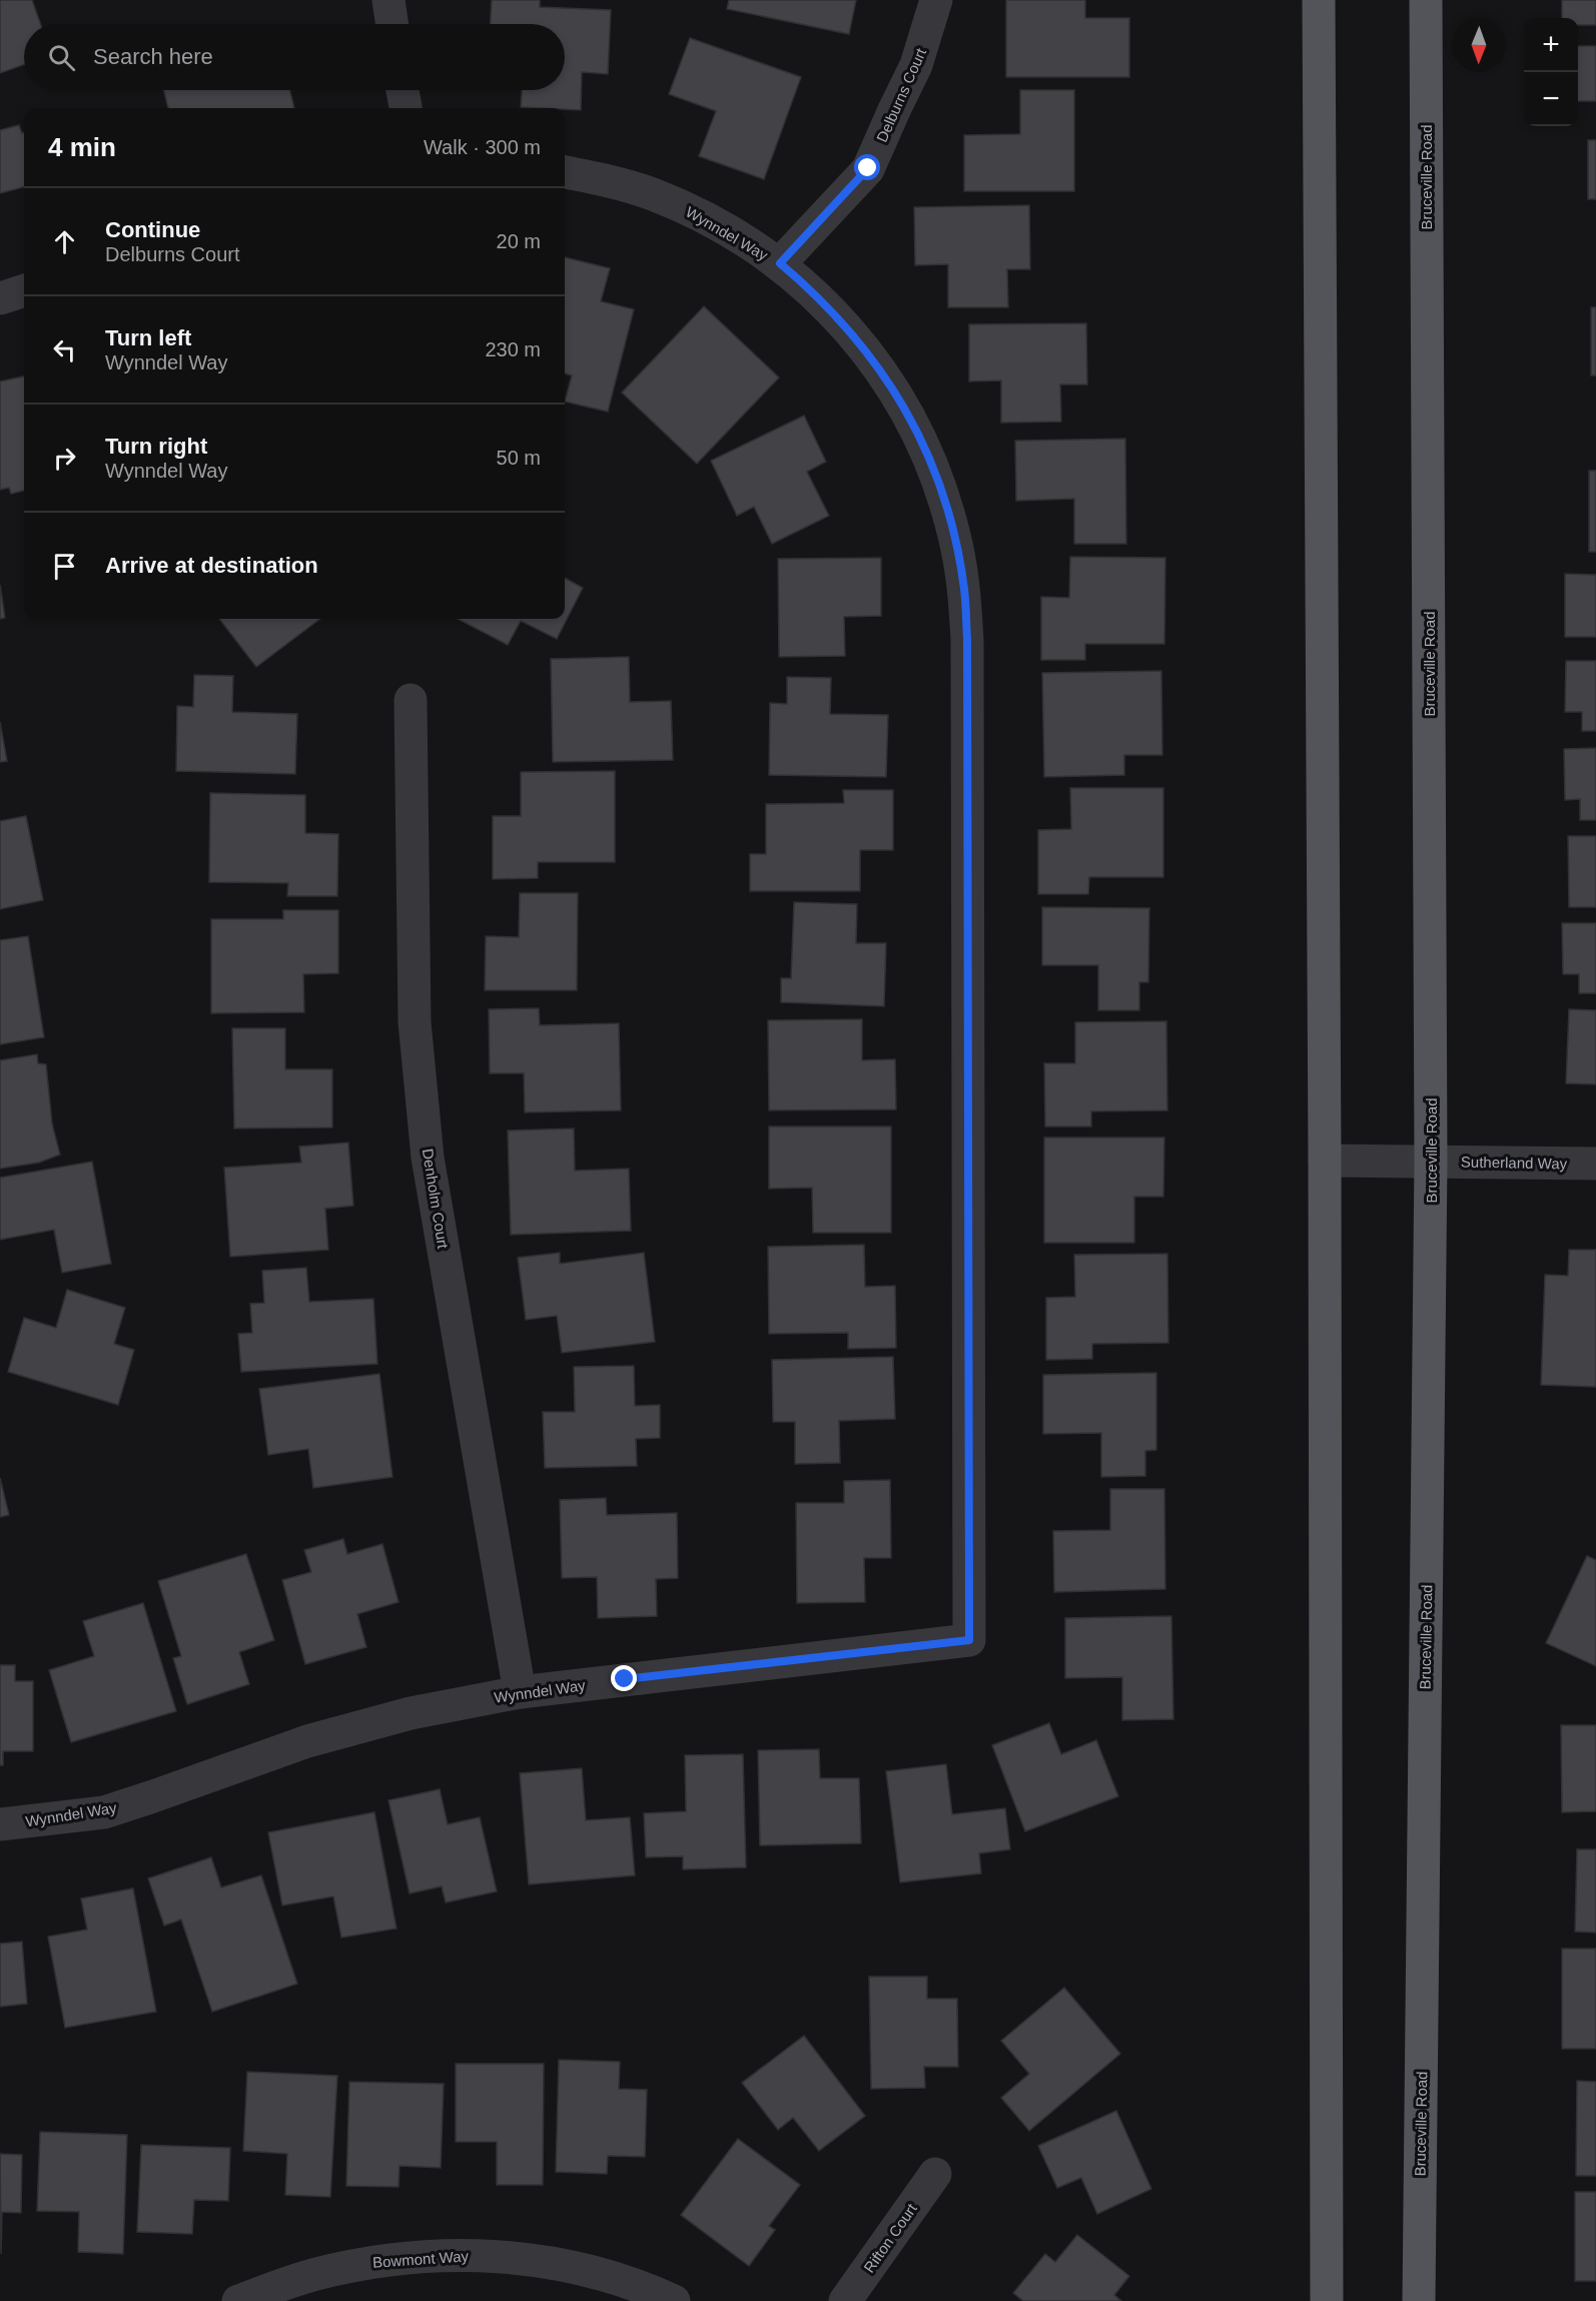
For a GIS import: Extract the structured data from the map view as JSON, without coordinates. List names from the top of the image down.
{
  "streets": {
    "main road": ["Bruceville Road"],
    "street": [
      "Delburns Court",
      "Wynndel Way",
      "Sutherland Way",
      "Denholm Court",
      "Rifton Court",
      "Bowmont Way"
    ]
  },
  "crossings": [
    ["Delburns Court", "Wynndel Way"],
    ["Bruceville Road", "Sutherland Way"],
    ["Wynndel Way", "Denholm Court"]
  ],
  "north": "bottom",
  "page": {
    "map_buttons": ["+", "−"],
    "search": "Search here",
    "heading": ["4 min", "Walk · 300 m"],
    "list": [
      ["Continue", "Delburns Court", "20 m"],
      ["Turn left", "Wynndel Way", "230 m"],
      ["Turn right", "Wynndel Way", "50 m"],
      "Arrive at destination"
    ]
  }
}
